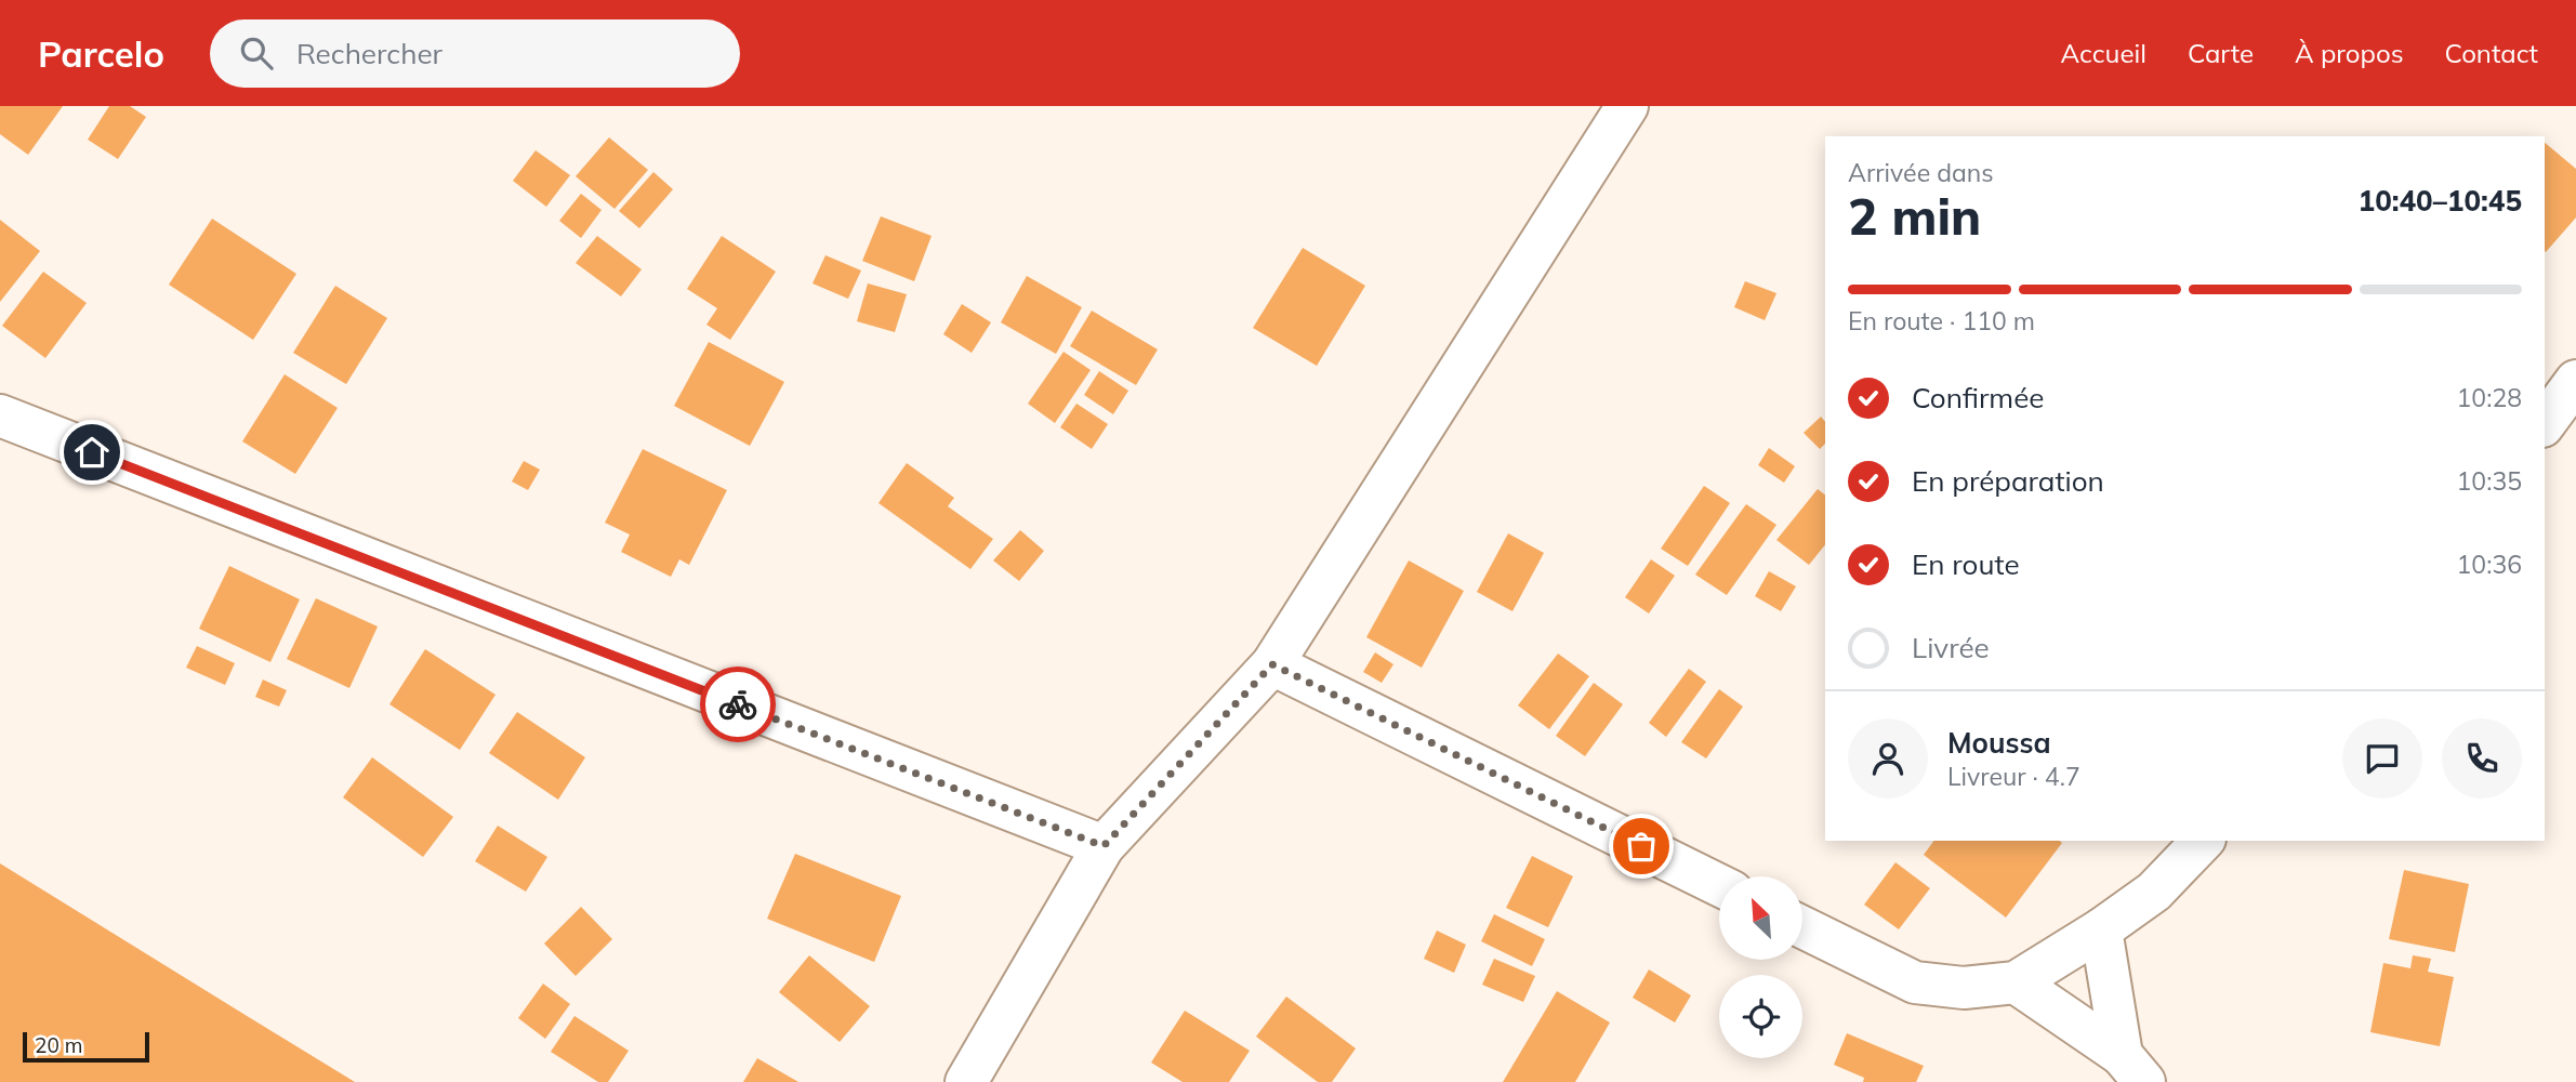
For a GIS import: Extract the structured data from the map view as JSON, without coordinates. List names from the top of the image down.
{
  "scale_bar": "20 m",
  "north": "top left",
  "page": {
    "header": "Parcelo",
    "search": "Rechercher",
    "nav": [
      "Accueil",
      "Carte",
      "À propos",
      "Contact"
    ],
    "heading": ["2 min", "Arrivée dans", "10:40–10:45"],
    "panel": ["Moussa", "Livreur · 4.7"],
    "bar": "En route · 110 m",
    "list": [
      ["Confirmée", "10:28"],
      ["En préparation", "10:35"],
      ["En route", "10:36"],
      "Livrée"
    ],
    "scale": "20 m"
  }
}
